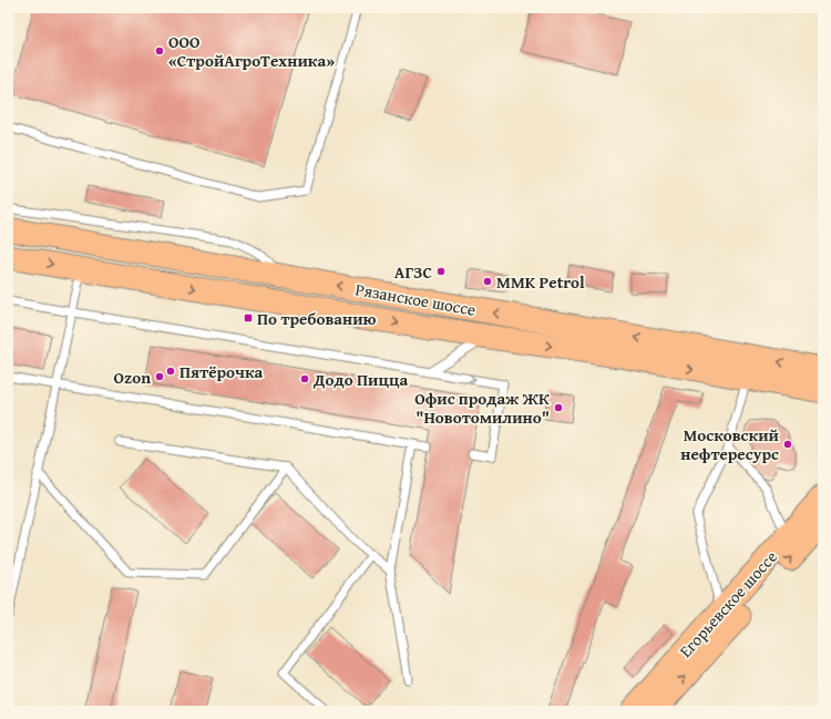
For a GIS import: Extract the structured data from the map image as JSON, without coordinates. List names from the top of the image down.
{
  "streets": {
    "main road": ["Рязанское шоссе", "Егорьевское шоссе"]
  },
  "places": {
    "other": [
      "ООО «СтройАгроТехника»",
      "АГЗС",
      "MMK Petrol",
      "Пятёрочка",
      "Ozon",
      "Додо Пицца",
      "Офис продаж ЖК \"Новотомилино\"",
      "Московский нефтересурс"
    ],
    "transit": ["По требованию"]
  }
}
